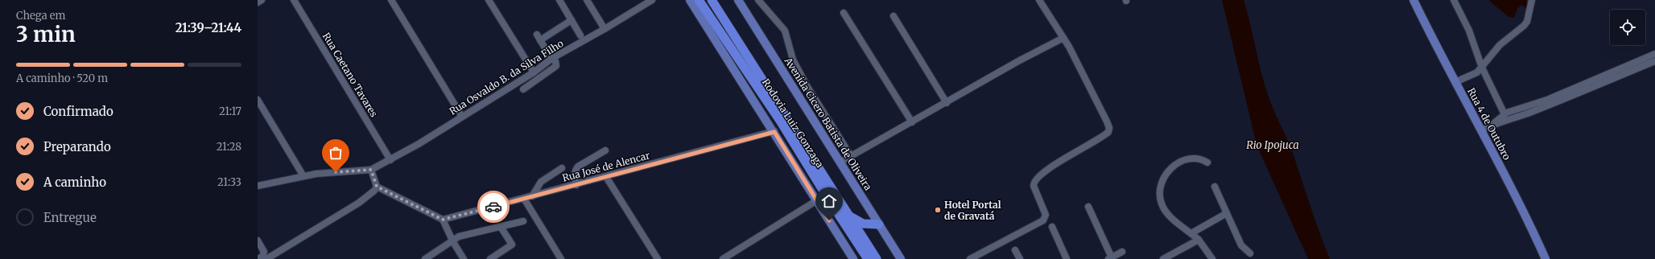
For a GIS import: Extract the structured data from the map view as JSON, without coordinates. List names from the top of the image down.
{
  "streets": {
    "highway": ["Rodovia Luiz Gonzaga"],
    "main road": ["Avenida Cicero Batista de Oliveira", "Rua 4 de Outubro"],
    "street": ["Rua Caetano Tavares", "Rua Osvaldo B. da Silva Filho", "Rua José de Alencar"]
  },
  "crossings": [
    ["Rua Caetano Tavares", "Rua Osvaldo B. da Silva Filho"]
  ],
  "water": ["Rio Ipojuca"],
  "places": ["Hotel Portal de Gravatá"],
  "page": {
    "heading": ["3 min", "Chega em", "21:39–21:44"],
    "bar": "A caminho · 520 m",
    "list": [
      ["Confirmado", "21:17"],
      ["Preparando", "21:28"],
      ["A caminho", "21:33"],
      "Entregue"
    ]
  }
}
